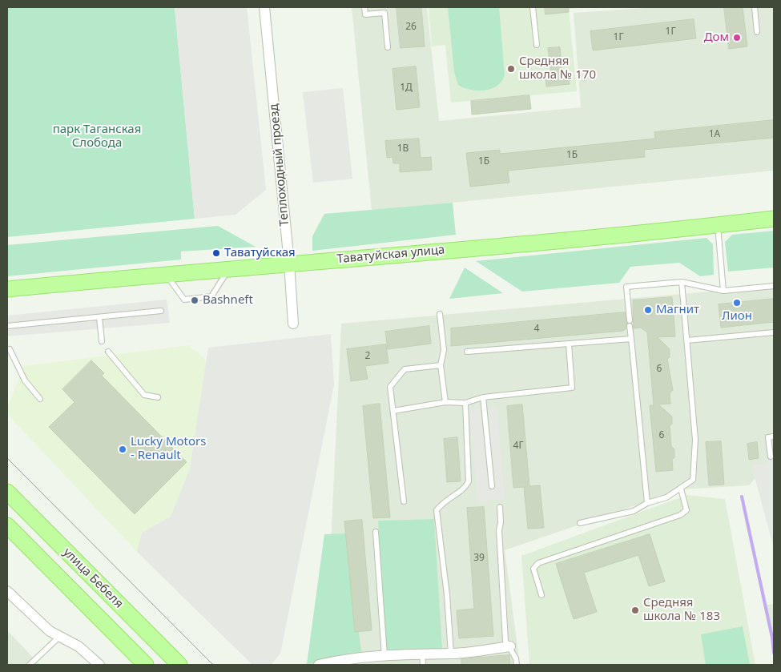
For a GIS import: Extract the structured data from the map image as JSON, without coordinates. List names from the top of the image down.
{
  "streets": {
    "main road": ["Таватуйская улица", "улица Бебеля"],
    "street": ["Теплоходный проезд"]
  },
  "crossings": [
    ["Теплоходный проезд", "Таватуйская улица"]
  ],
  "parks": ["парк Таганская Слобода"],
  "places": [
    "Дом",
    "Средняя школа № 170",
    "Таватуйская",
    "Bashneft",
    "Лион",
    "Магнит",
    "Lucky Motors - Renault",
    "Средняя школа № 183"
  ],
  "house_numbers": [
    "26",
    "1Г",
    "1Г",
    "1Д",
    "1А",
    "1В",
    "1Б",
    "1Б",
    "4",
    "2",
    "6",
    "6",
    "4Г",
    "39"
  ]
}
